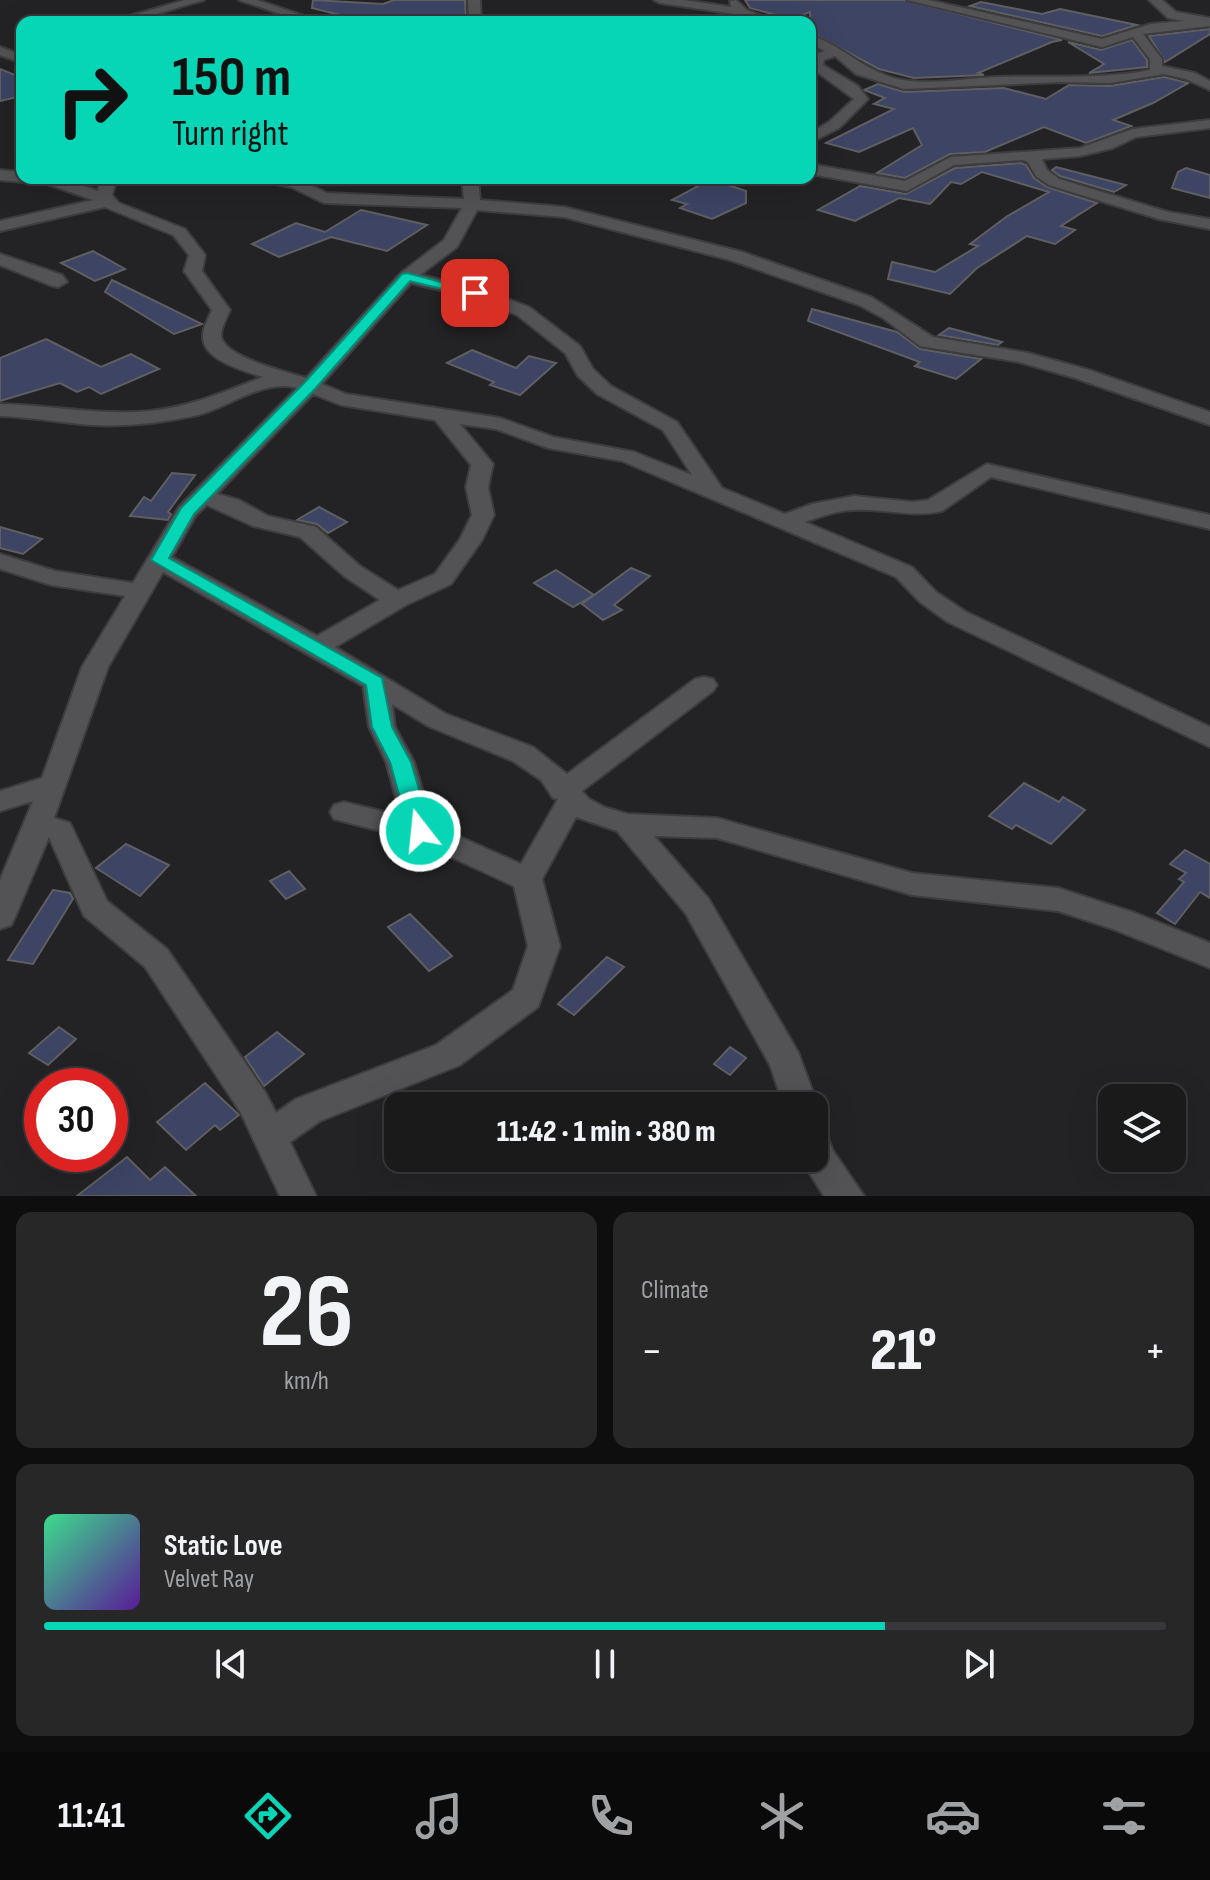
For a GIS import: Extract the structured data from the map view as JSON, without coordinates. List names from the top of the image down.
{
  "page": {
    "turn": ["150 m", "Turn right"],
    "limit": "30",
    "trip": "11:42 · 1 min · 380 m",
    "tile": [
      ["26", "km/h"],
      "Climate"
    ],
    "heat": ["−", "21°", "+"],
    "song": ["Static Love", "Velvet Ray"],
    "tabs": "11:41"
  }
}
